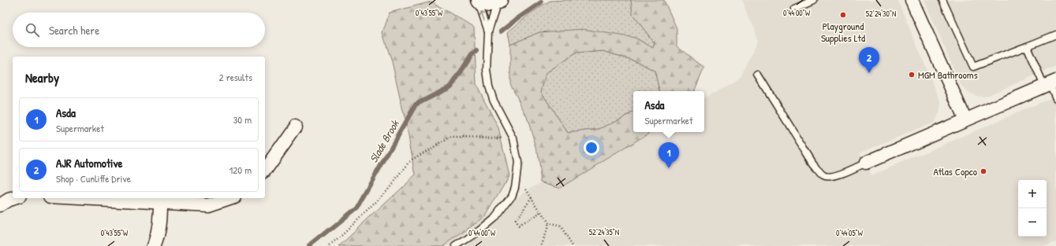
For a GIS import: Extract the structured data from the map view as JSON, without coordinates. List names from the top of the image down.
{
  "water": ["Slade Brook"],
  "places": ["Playground Supplies Ltd", "MGM Bathrooms", "Atlas Copco"],
  "page": {
    "search": "Search here",
    "pins": ["2", "1"],
    "heading": ["Nearby", "2 results"],
    "popup": ["Asda", "Supermarket"],
    "list": [
      {
        "mark": "1",
        "name": "Asda",
        "note": "Supermarket",
        "value": "30 m"
      },
      {
        "mark": "2",
        "name": "AJR Automotive",
        "note": "Shop · Cunliffe Drive",
        "value": "120 m"
      }
    ],
    "map_buttons": ["+", "−"]
  },
  "coordinates": [
    "0°43'55\"W",
    "0°44'00\"W",
    "52°24'30\"N",
    "52°24'35\"N",
    "0°44'05\"W"
  ]
}
